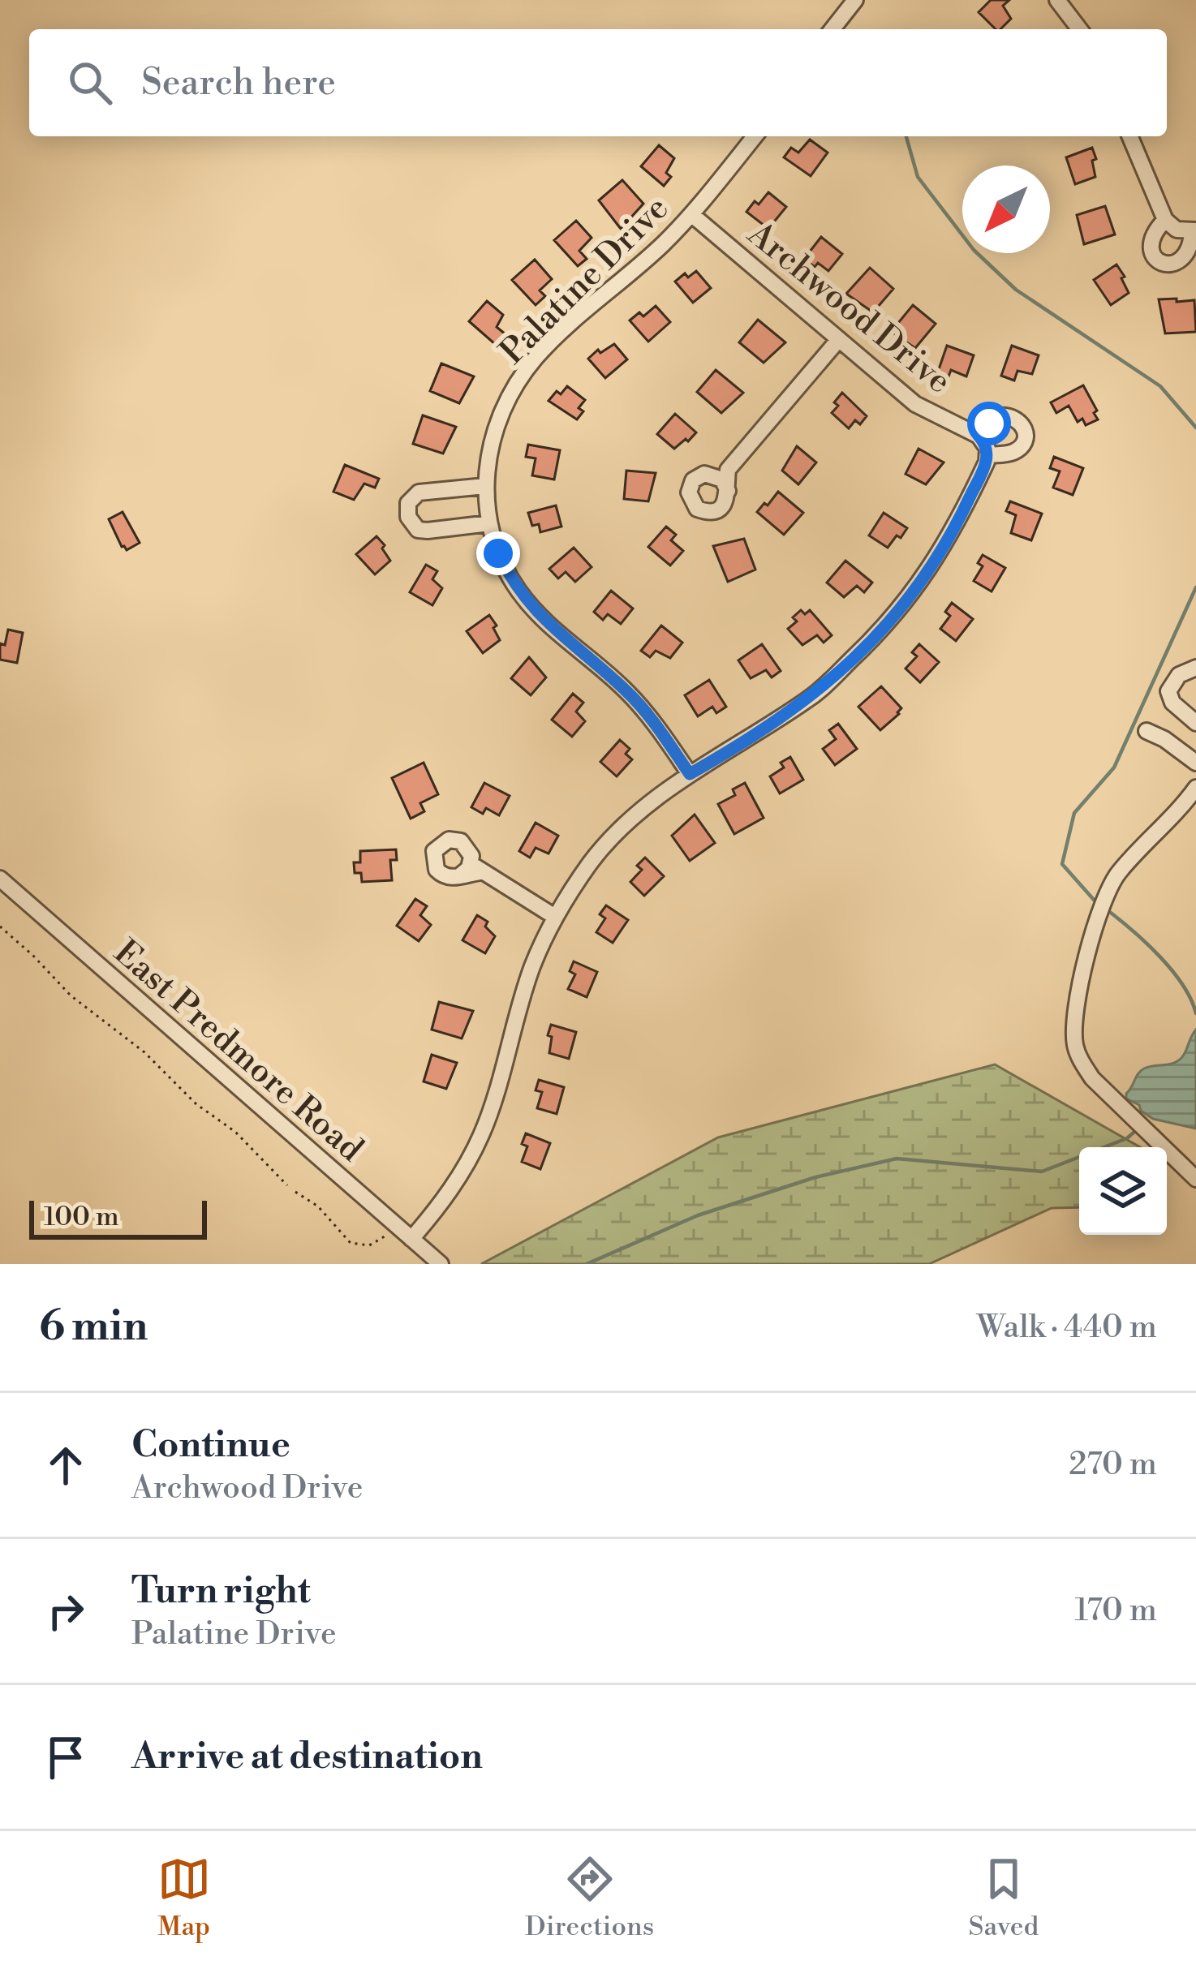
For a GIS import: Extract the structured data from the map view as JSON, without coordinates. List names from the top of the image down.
{
  "streets": {
    "street": ["Palatine Drive", "Archwood Drive", "East Predmore Road"]
  },
  "crossings": [
    ["Palatine Drive", "Archwood Drive"]
  ],
  "scale_bar": "100 m",
  "north": "bottom left",
  "page": {
    "search": "Search here",
    "scale": "100 m",
    "heading": ["6 min", "Walk · 440 m"],
    "list": [
      ["Continue", "Archwood Drive", "270 m"],
      ["Turn right", "Palatine Drive", "170 m"],
      "Arrive at destination"
    ],
    "nav": ["Map", "Directions", "Saved"]
  }
}
